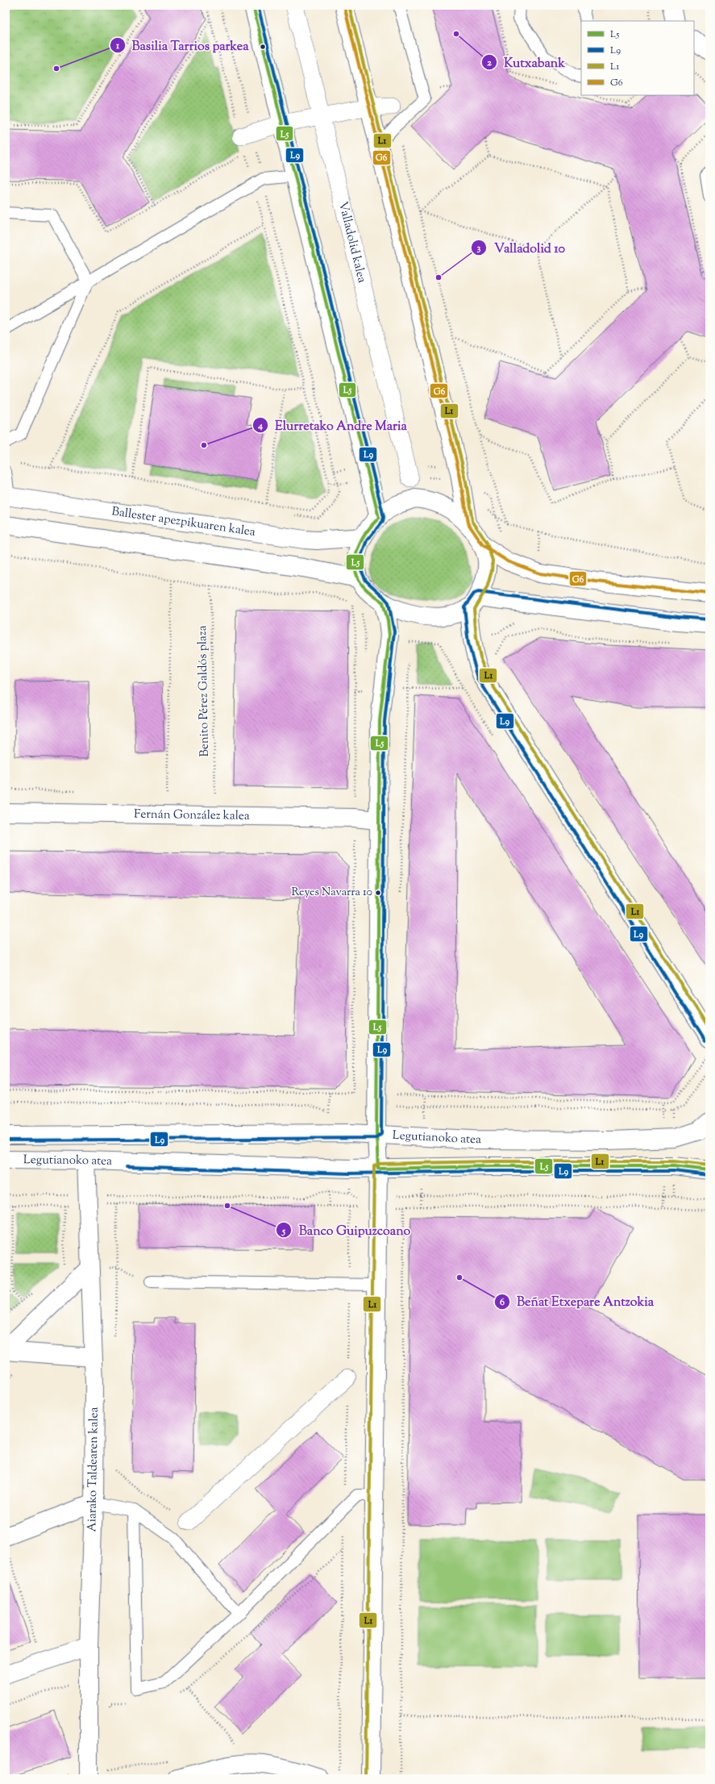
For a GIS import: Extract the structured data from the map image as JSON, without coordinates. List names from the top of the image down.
{
  "streets": {
    "main road": [
      "Ballester apezpikuaren kalea",
      "Fernán González kalea",
      "Legutianoko atea",
      "Aiarako Taldearen kalea"
    ],
    "street": ["Valladolid kalea"],
    "path": ["Benito Pérez Galdós plaza"]
  },
  "crossings": [
    ["Legutianoko atea", "Aiarako Taldearen kalea"]
  ],
  "places": [
    "Kutxabank",
    "Basilia Tarrios parkea",
    "Valladolid 10",
    "Elurretako Andre Maria",
    "Reyes Navarra 10",
    "Banco Guipuzcoano",
    "Beñat Etxepare Antzokia"
  ],
  "lines": [
    "transit line L5",
    "transit line L9",
    "transit line L1",
    "transit line G6"
  ],
  "legend": [
    "L5",
    "L9",
    "L1",
    "G6"
  ]
}
